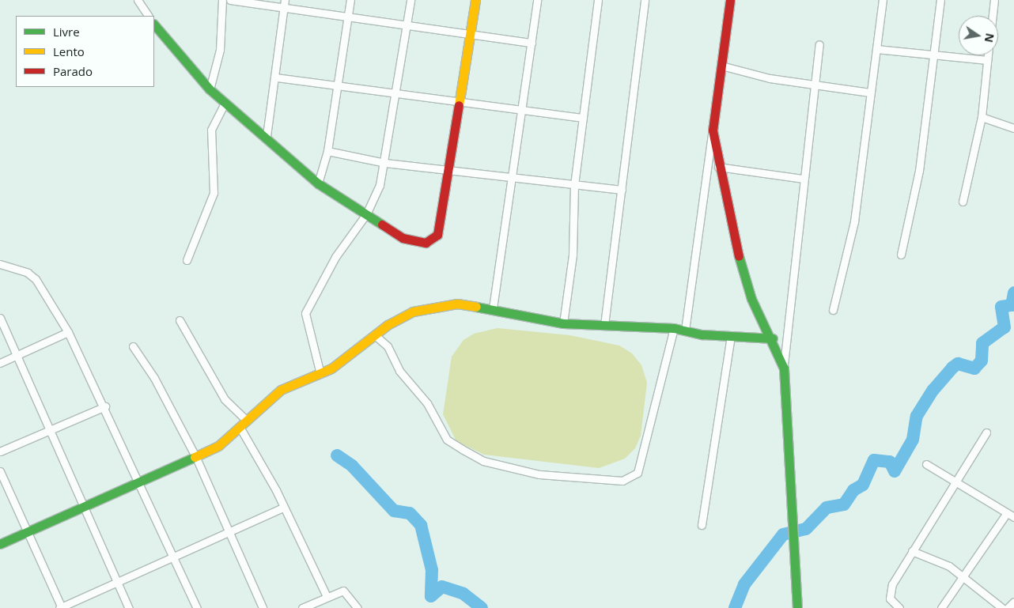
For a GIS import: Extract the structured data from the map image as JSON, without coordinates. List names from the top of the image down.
{
  "legend": ["Livre", "Lento", "Parado"],
  "north": "right"
}
